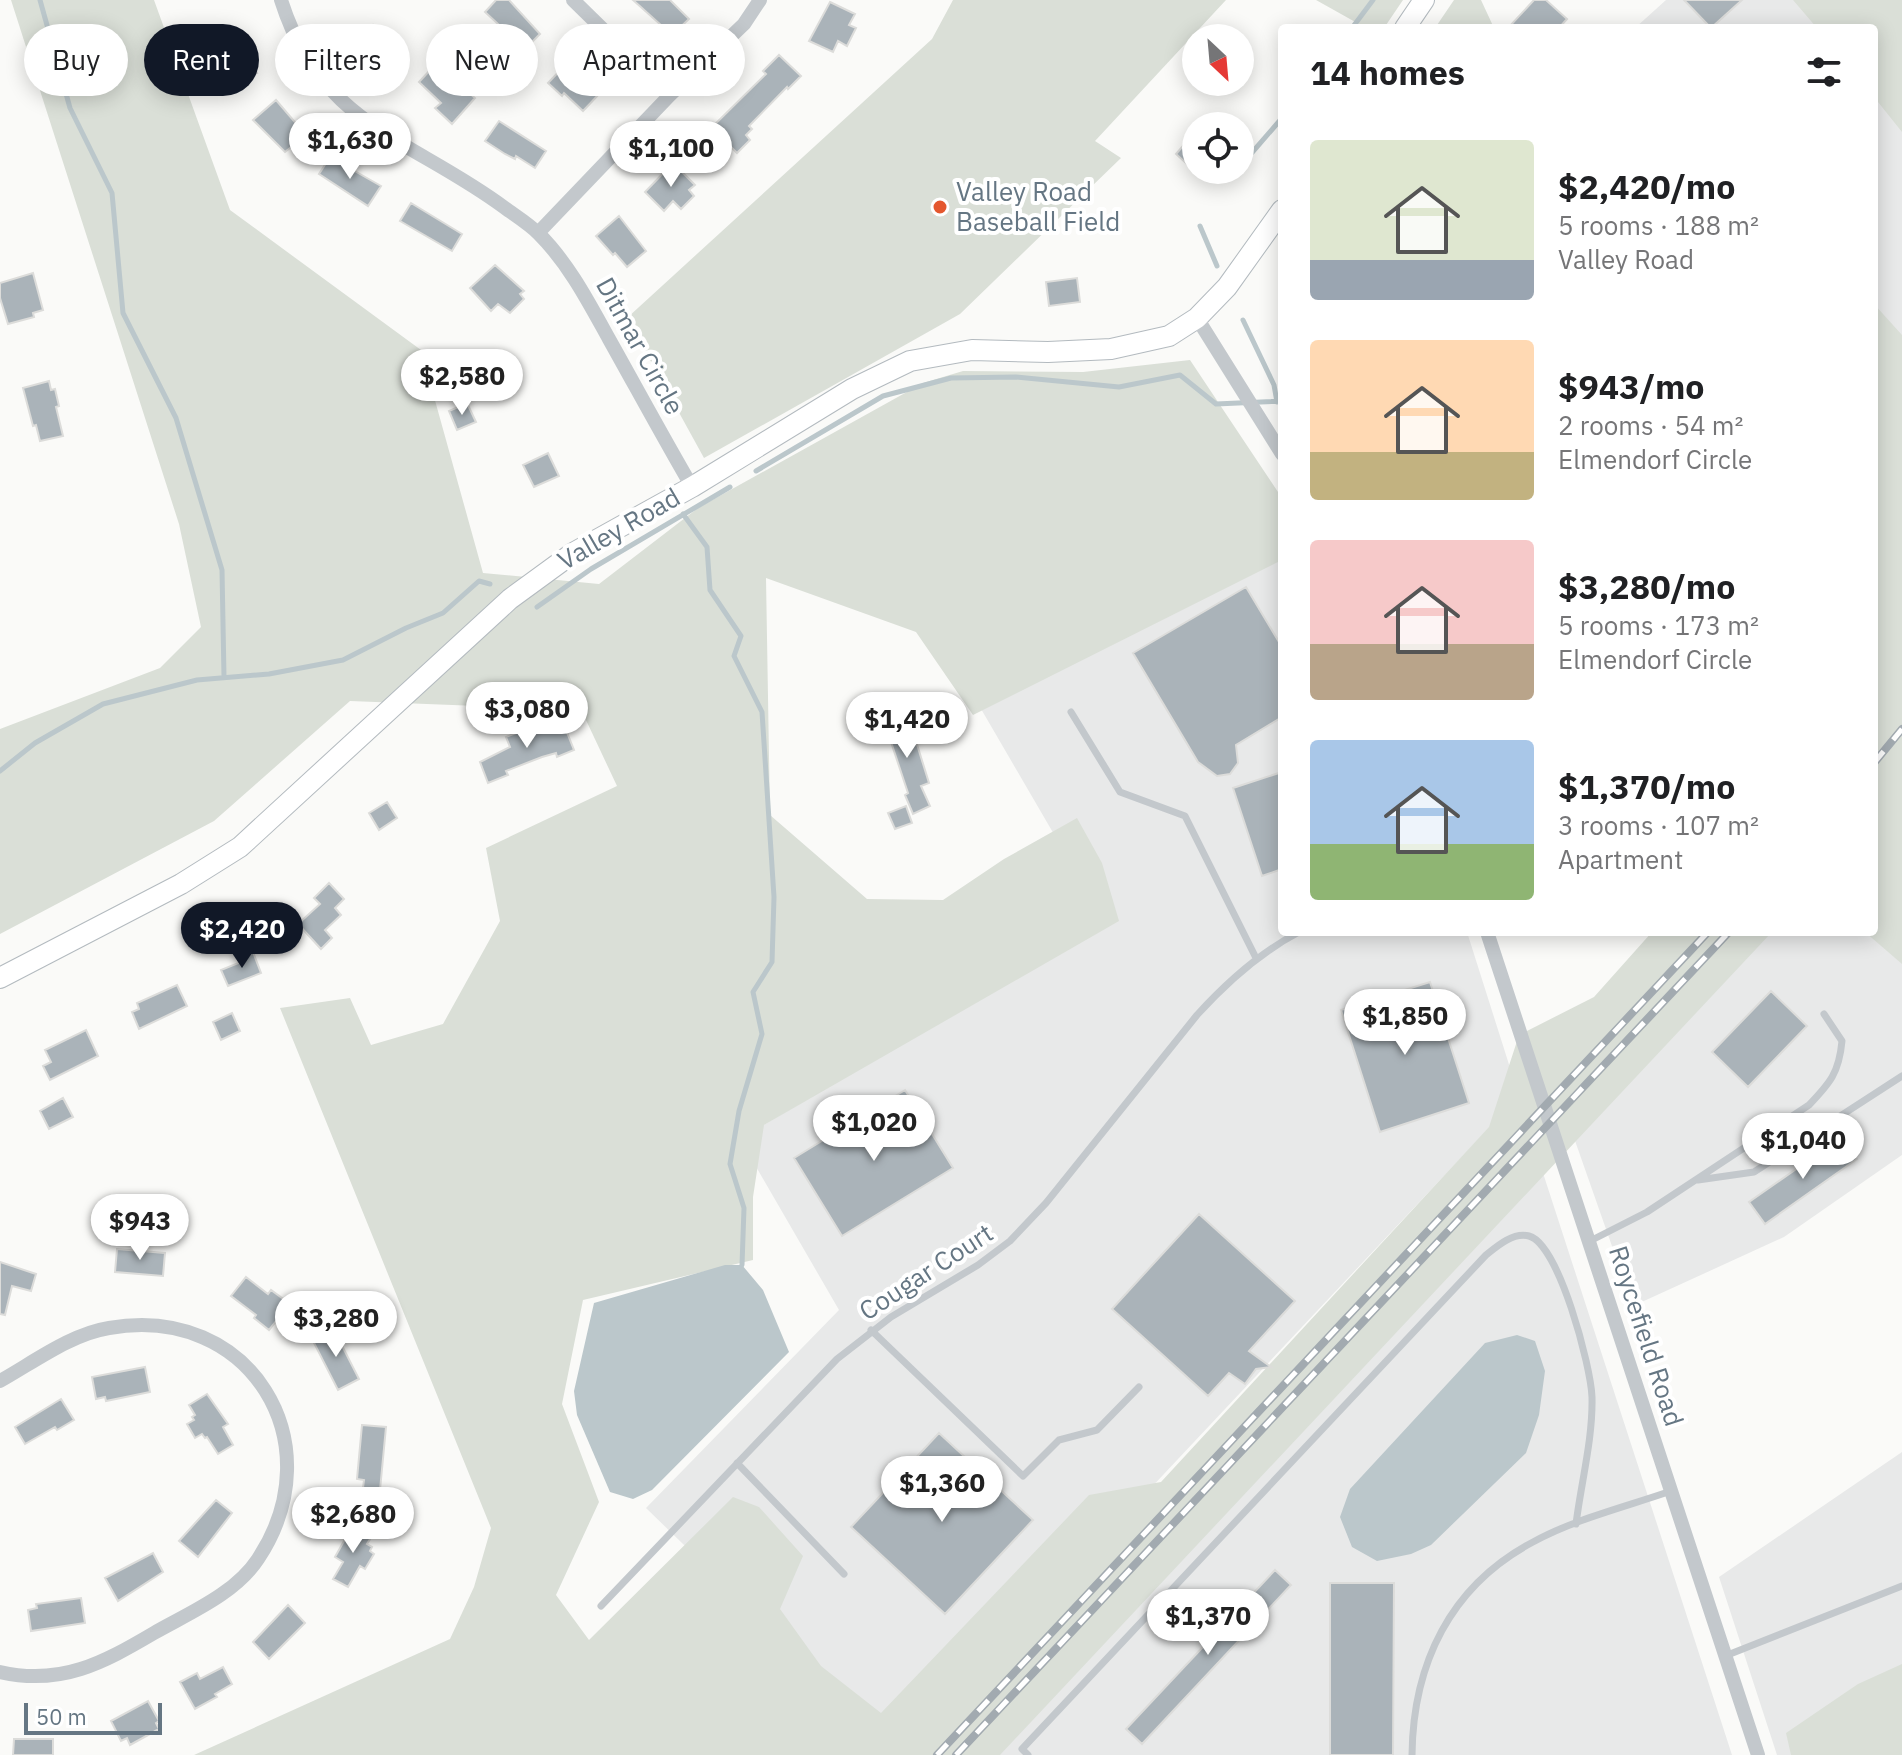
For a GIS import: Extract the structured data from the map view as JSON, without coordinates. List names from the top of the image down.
{
  "streets": {
    "street": ["Ditmar Circle", "Valley Road", "Roycefield Road"],
    "lane": ["Cougar Court"]
  },
  "crossings": [
    ["Ditmar Circle", "Valley Road"]
  ],
  "places": ["Valley Road Baseball Field"],
  "scale_bar": "50 m",
  "north": "bottom right",
  "page": {
    "chip": [
      "Buy",
      "Rent",
      "Filters",
      "New",
      "Apartment"
    ],
    "heading": "14 homes",
    "price": [
      "$1,630",
      "$1,100",
      "$2,580",
      "$3,080",
      "$1,420",
      "$2,420",
      "$1,850",
      "$1,020",
      "$1,040",
      "$943",
      "$3,280",
      "$1,360",
      "$2,680",
      "$1,370"
    ],
    "list": [
      {
        "name": "$2,420/mo",
        "note": "5 rooms · 188 m² · Valley Road"
      },
      {
        "name": "$943/mo",
        "note": "2 rooms · 54 m² · Elmendorf Circle"
      },
      {
        "name": "$3,280/mo",
        "note": "5 rooms · 173 m² · Elmendorf Circle"
      },
      {
        "name": "$1,370/mo",
        "note": "3 rooms · 107 m² · Apartment"
      }
    ],
    "scale": "50 m"
  }
}
